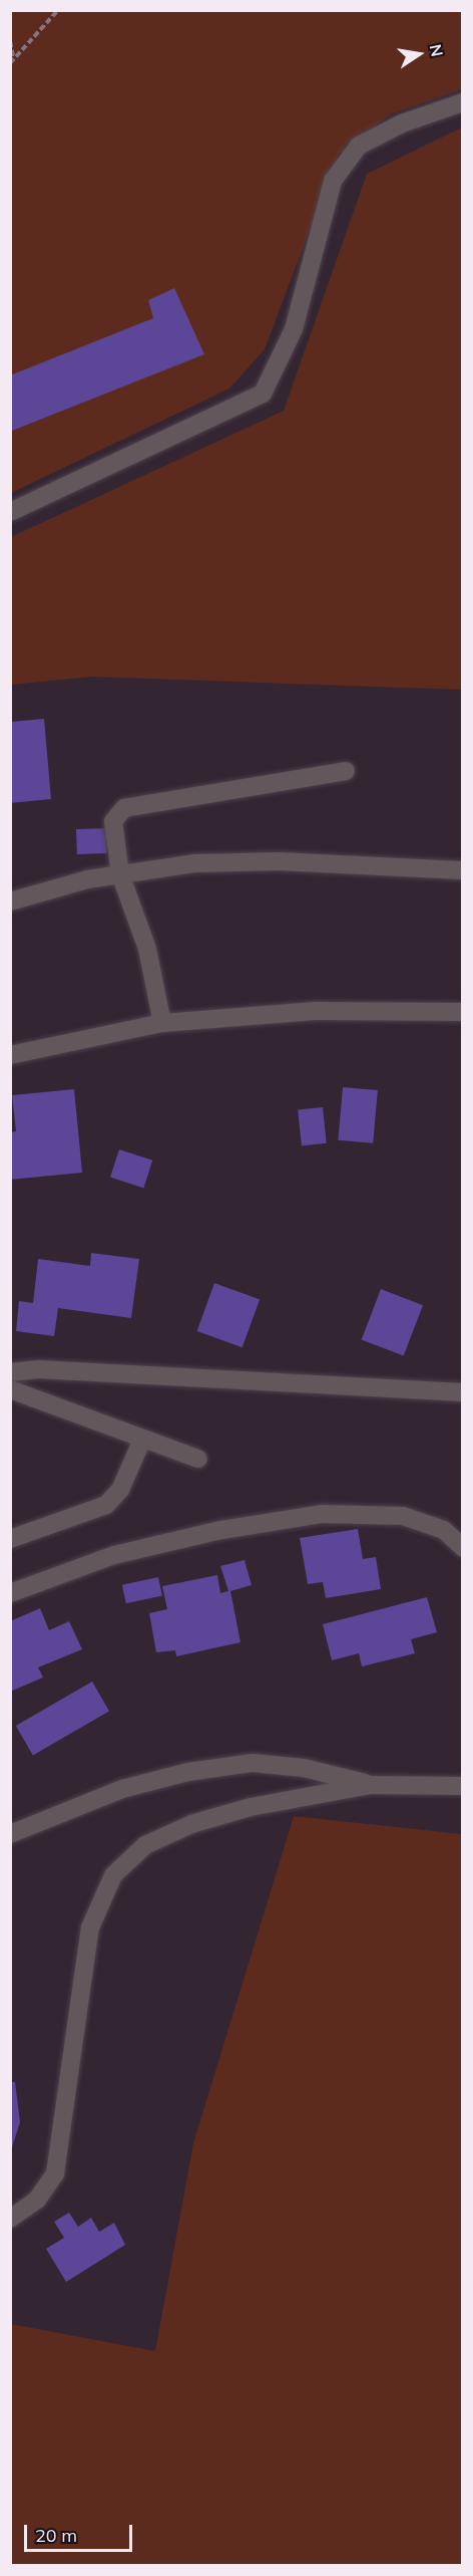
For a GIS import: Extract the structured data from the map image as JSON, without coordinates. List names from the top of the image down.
{
  "scale_bar": "20 m",
  "north": "right"
}
